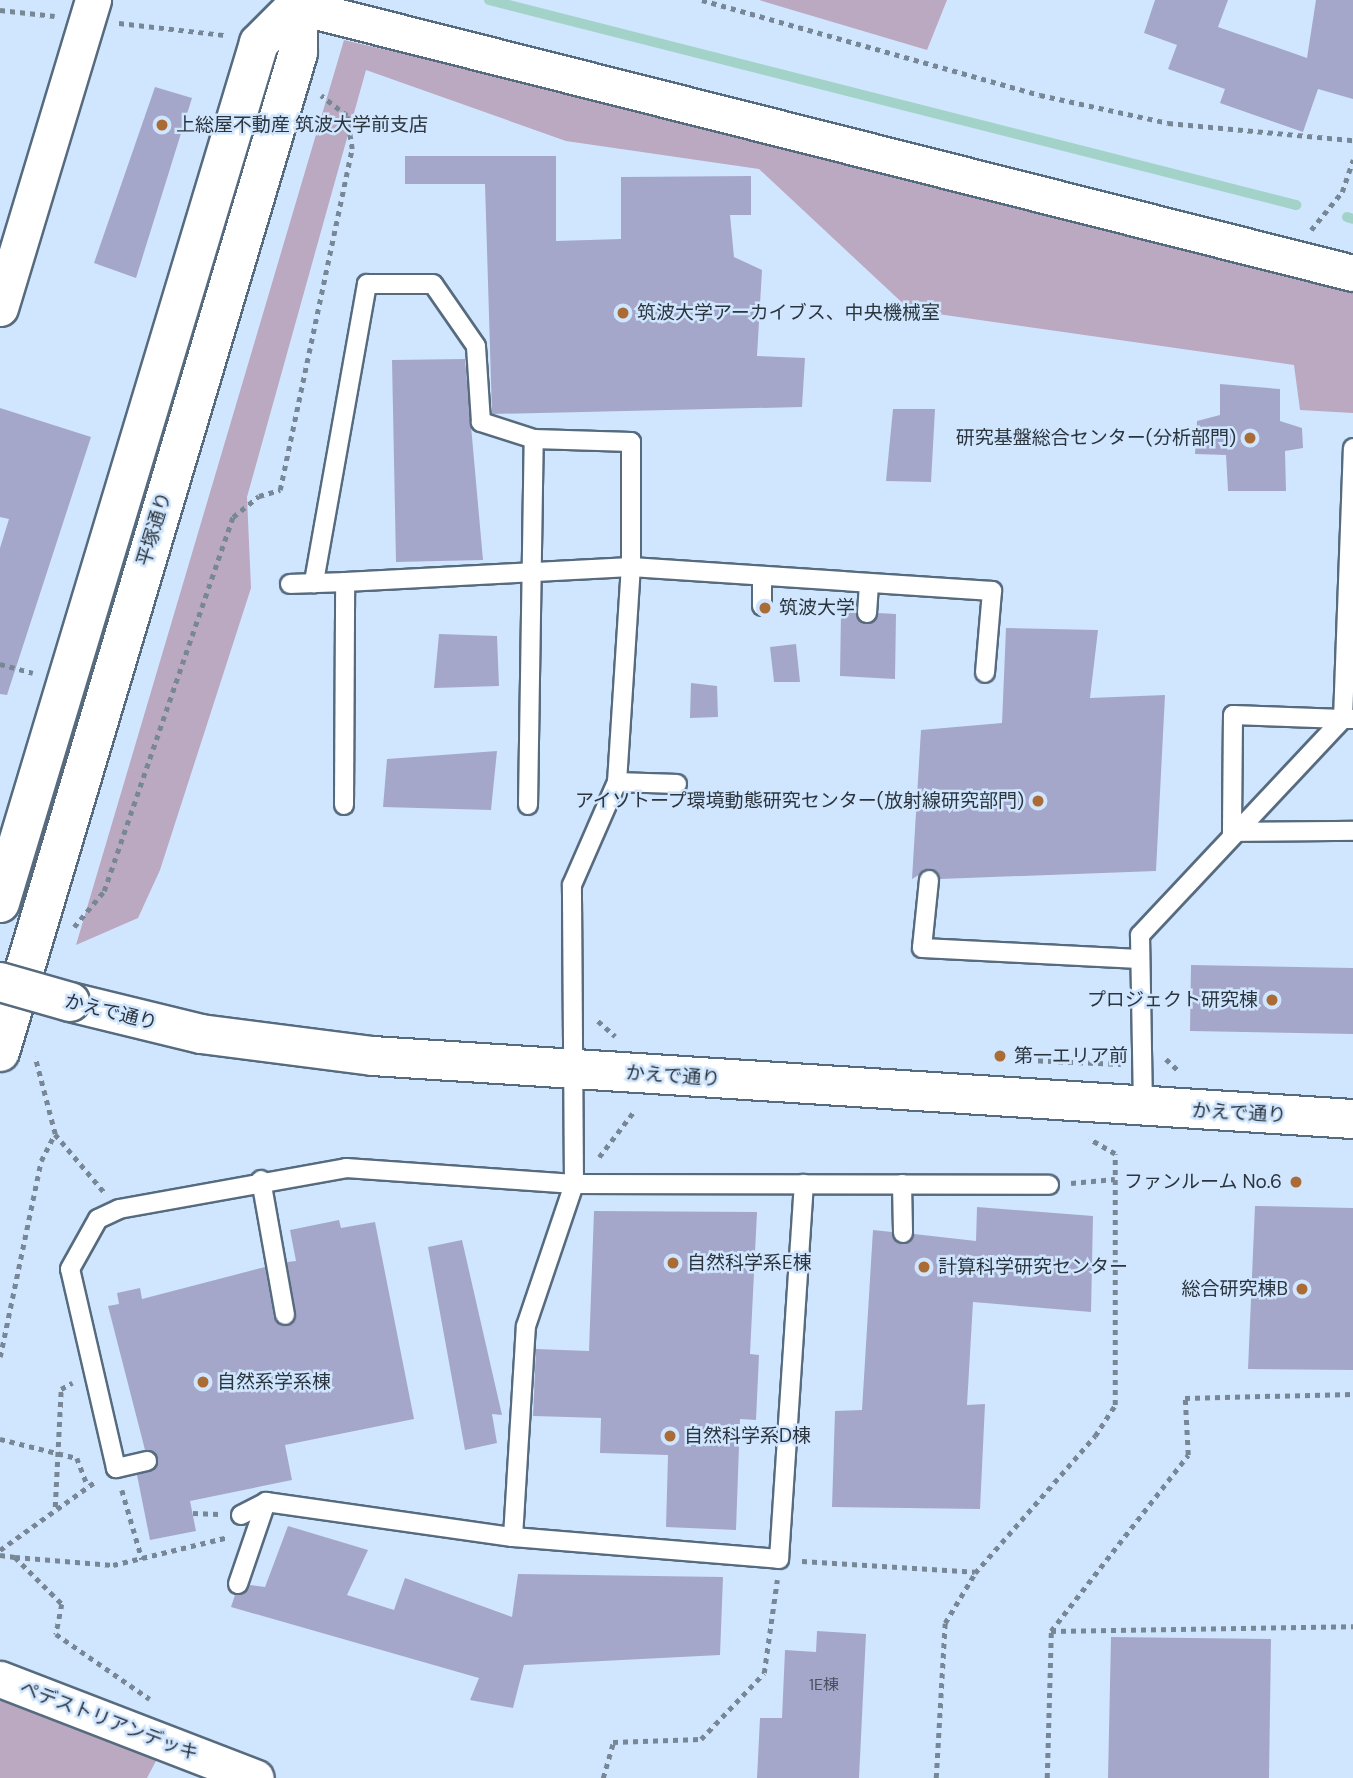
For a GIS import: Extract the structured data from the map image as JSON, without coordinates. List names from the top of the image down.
{
  "streets": {
    "main road": ["平塚通り", "かえで通り"],
    "street": ["ペデストリアンデッキ"]
  },
  "places": [
    "上総屋不動産 筑波大学前支店",
    "筑波大学アーカイブス、中央機械室",
    "研究基盤総合センター(分析部門)",
    "筑波大学",
    "アイソトープ環境動態研究センター(放射線研究部門)",
    "プロジェクト研究棟",
    "第一エリア前",
    "ファンルーム No.6",
    "自然科学系E棟",
    "計算科学研究センター",
    "総合研究棟B",
    "自然系学系棟",
    "自然科学系D棟"
  ],
  "house_numbers": ["1E棟"]
}
